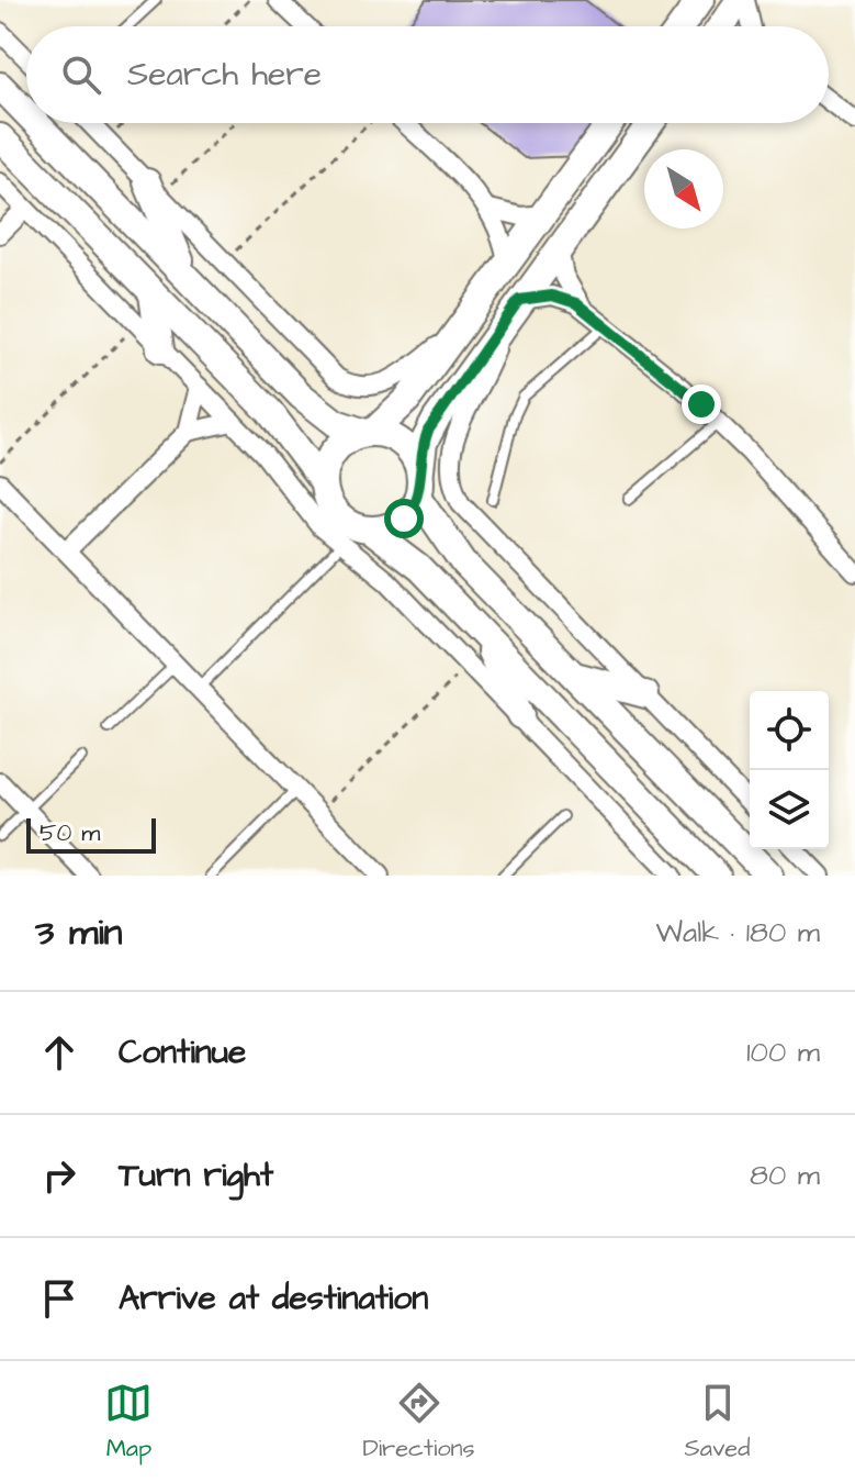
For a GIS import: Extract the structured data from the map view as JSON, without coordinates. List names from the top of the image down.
{
  "scale_bar": "50 m",
  "north": "bottom right",
  "page": {
    "search": "Search here",
    "scale": "50 m",
    "heading": ["3 min", "Walk · 180 m"],
    "list": [
      ["Continue", "100 m"],
      ["Turn right", "80 m"],
      "Arrive at destination"
    ],
    "nav": ["Map", "Directions", "Saved"]
  }
}
